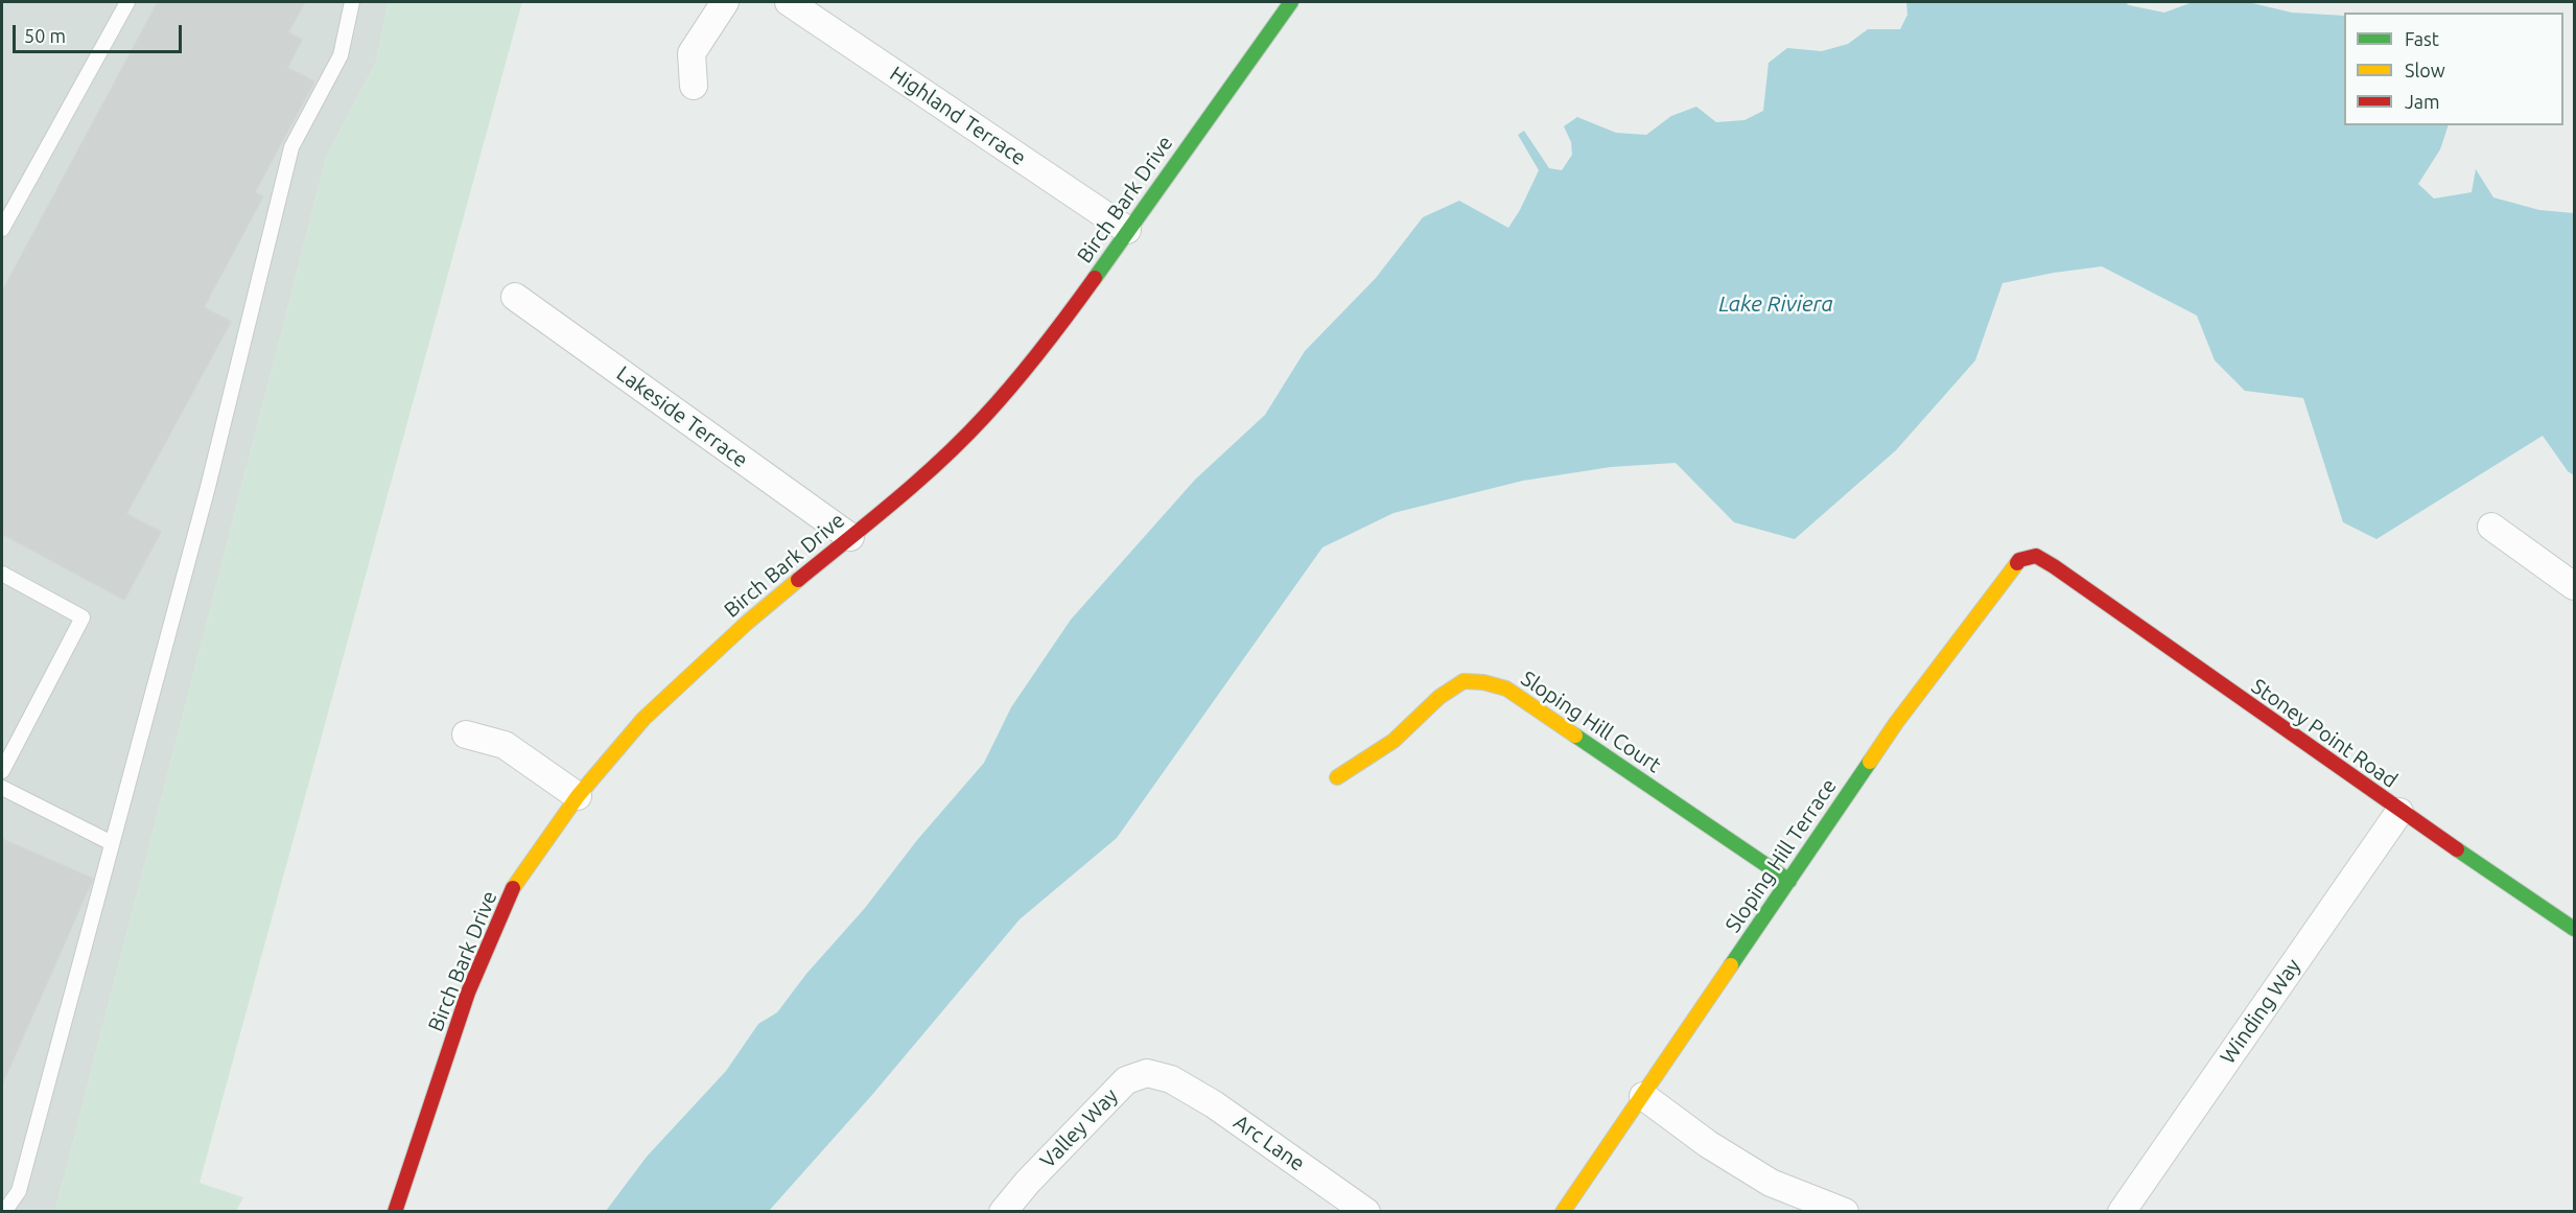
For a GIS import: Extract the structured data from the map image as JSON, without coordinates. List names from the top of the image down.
{
  "streets": {
    "street": [
      "Highland Terrace",
      "Birch Bark Drive",
      "Lakeside Terrace",
      "Sloping Hill Court",
      "Stoney Point Road",
      "Sloping Hill Terrace",
      "Winding Way",
      "Valley Way",
      "Arc Lane"
    ]
  },
  "crossings": [
    ["Highland Terrace", "Birch Bark Drive"],
    ["Birch Bark Drive", "Lakeside Terrace"],
    ["Sloping Hill Court", "Sloping Hill Terrace"],
    ["Stoney Point Road", "Sloping Hill Terrace"],
    ["Stoney Point Road", "Winding Way"],
    ["Valley Way", "Arc Lane"]
  ],
  "water": ["Lake Riviera"],
  "legend": ["Fast", "Slow", "Jam"],
  "scale_bar": "50 m"
}
